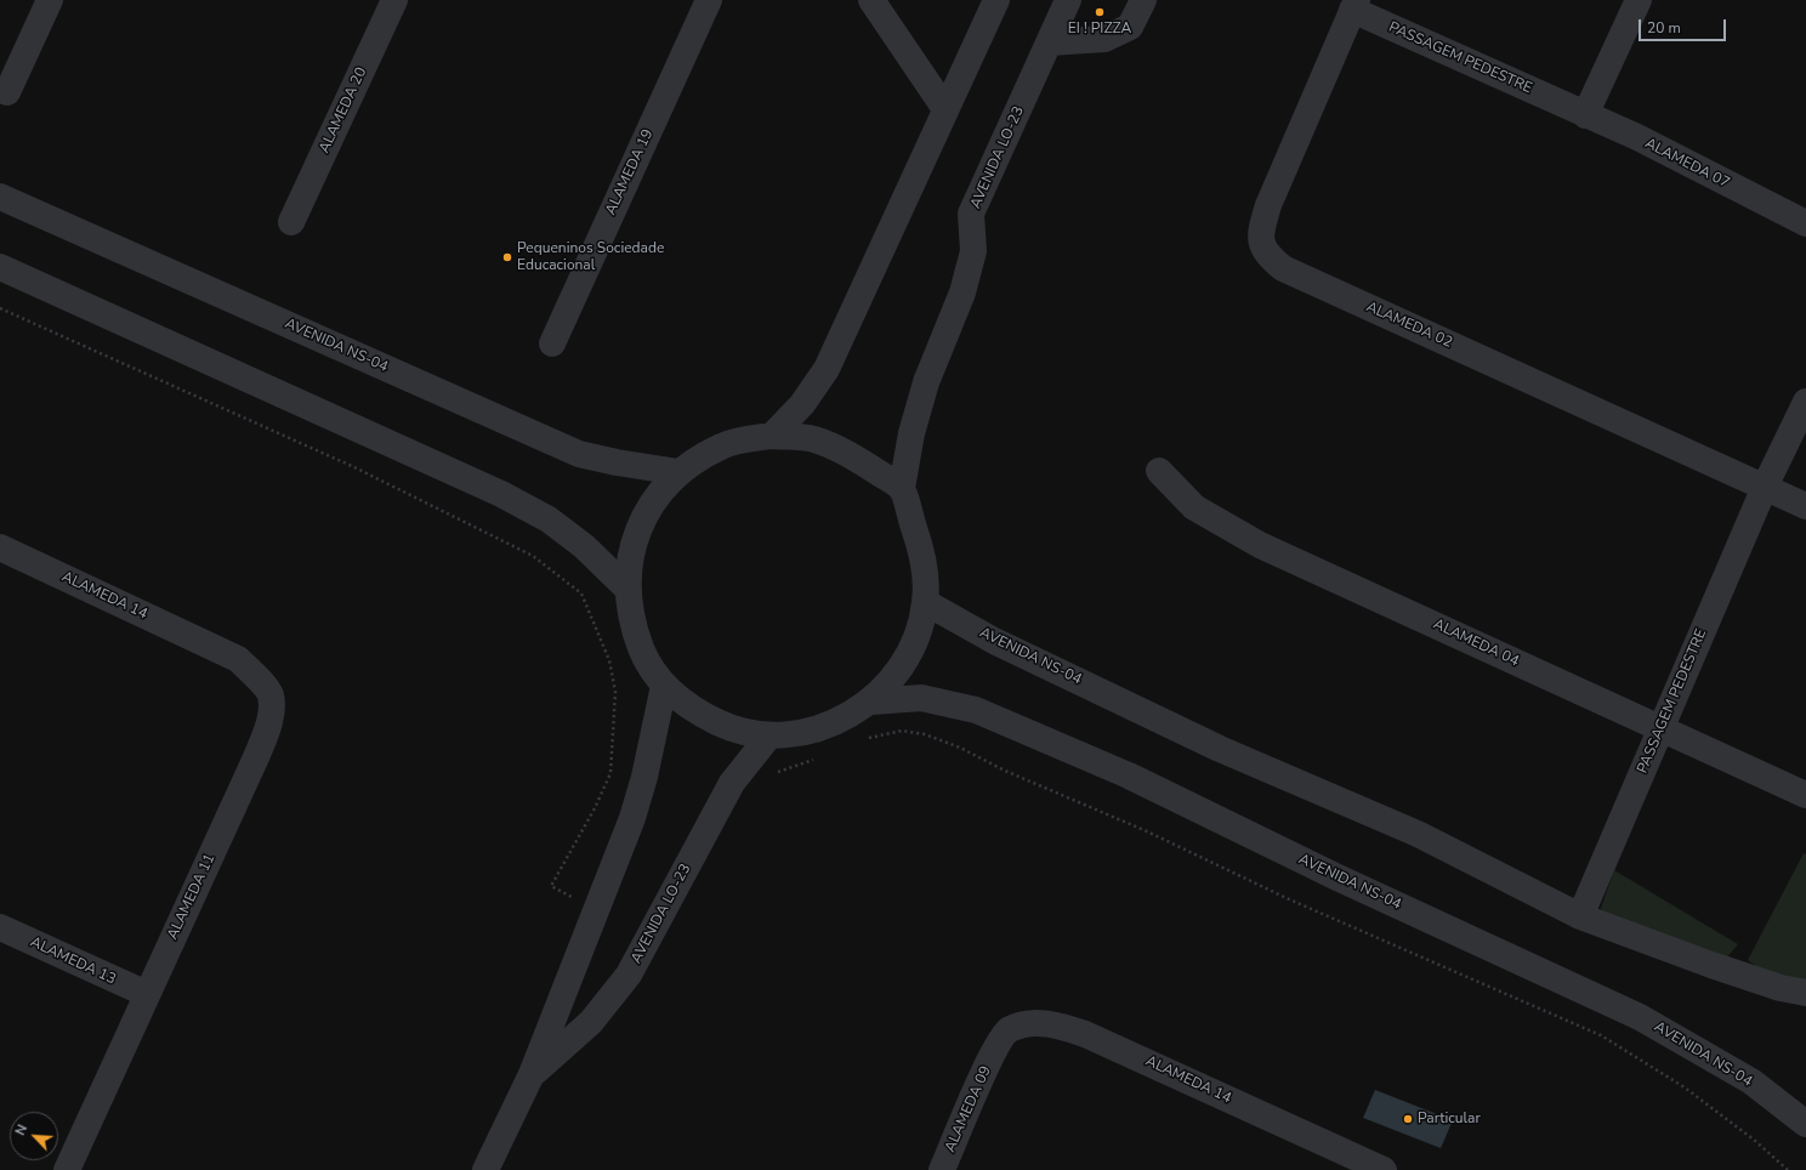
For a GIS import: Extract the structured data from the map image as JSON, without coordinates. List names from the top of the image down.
{
  "streets": {
    "street": [
      "PASSAGEM PEDESTRE",
      "ALAMEDA 20",
      "AVENIDA LO-23",
      "ALAMEDA 07",
      "ALAMEDA 19",
      "ALAMEDA 02",
      "AVENIDA NS-04",
      "ALAMEDA 14",
      "ALAMEDA 04",
      "ALAMEDA 11",
      "ALAMEDA 13",
      "ALAMEDA 09"
    ]
  },
  "crossings": [
    ["PASSAGEM PEDESTRE", "ALAMEDA 07"],
    ["PASSAGEM PEDESTRE", "ALAMEDA 02"],
    ["PASSAGEM PEDESTRE", "AVENIDA NS-04"],
    ["PASSAGEM PEDESTRE", "ALAMEDA 04"],
    ["ALAMEDA 14", "ALAMEDA 11"],
    ["ALAMEDA 14", "ALAMEDA 09"],
    ["ALAMEDA 11", "ALAMEDA 13"]
  ],
  "places": ["EI ! PIZZA", "Pequeninos Sociedade Educacional", "Particular"],
  "scale_bar": "20 m",
  "north": "top left"
}
